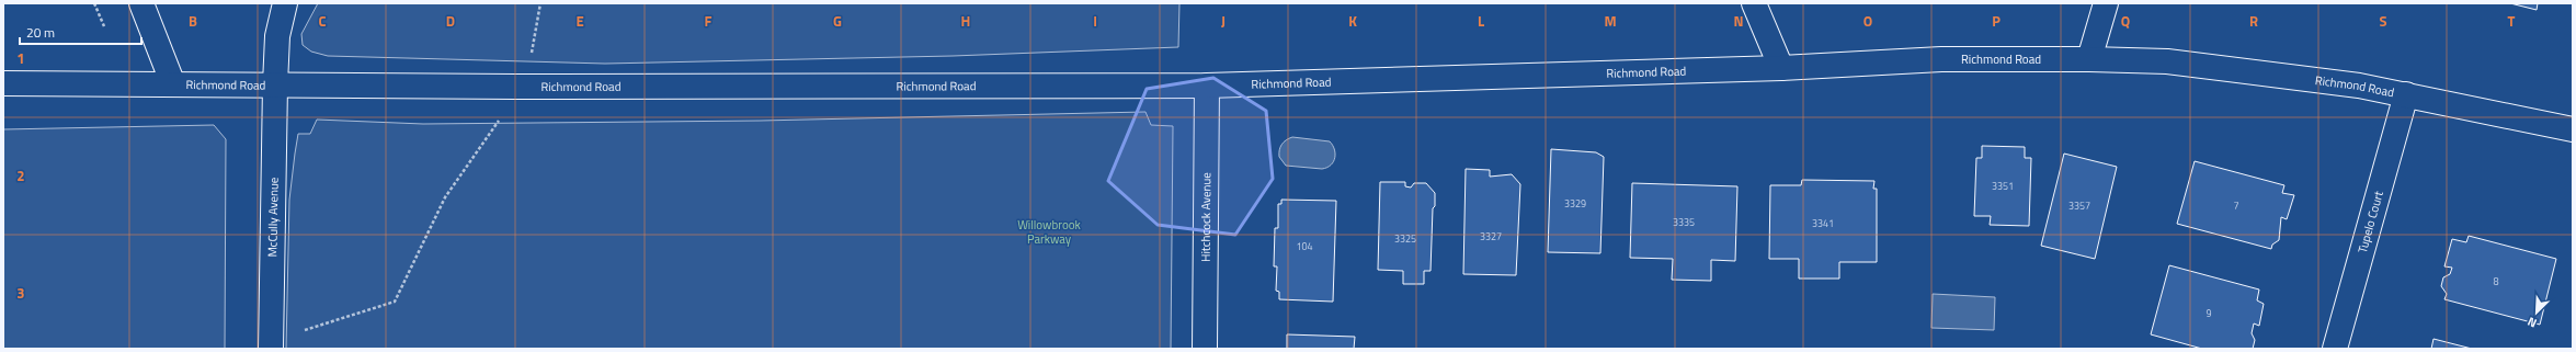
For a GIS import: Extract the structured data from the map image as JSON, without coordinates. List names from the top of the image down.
{
  "streets": {
    "street": [
      "Richmond Road",
      "McCully Avenue",
      "Hitchcock Avenue",
      "Tupelo Court"
    ]
  },
  "crossings": [
    ["Richmond Road", "McCully Avenue"],
    ["Richmond Road", "Hitchcock Avenue"],
    ["Richmond Road", "Tupelo Court"]
  ],
  "parks": ["Willowbrook Parkway"],
  "house_numbers": [
    "3351",
    "3329",
    "3357",
    "7",
    "3335",
    "3341",
    "3327",
    "3325",
    "104",
    "8",
    "9"
  ],
  "scale_bar": "20 m",
  "north": "bottom left",
  "grid": {
    "columns": [
      "B",
      "C",
      "D",
      "E",
      "F",
      "G",
      "H",
      "I",
      "J",
      "K",
      "L",
      "M",
      "N",
      "O",
      "P",
      "Q",
      "R",
      "S",
      "T"
    ],
    "rows": ["1", "2", "3"]
  }
}
